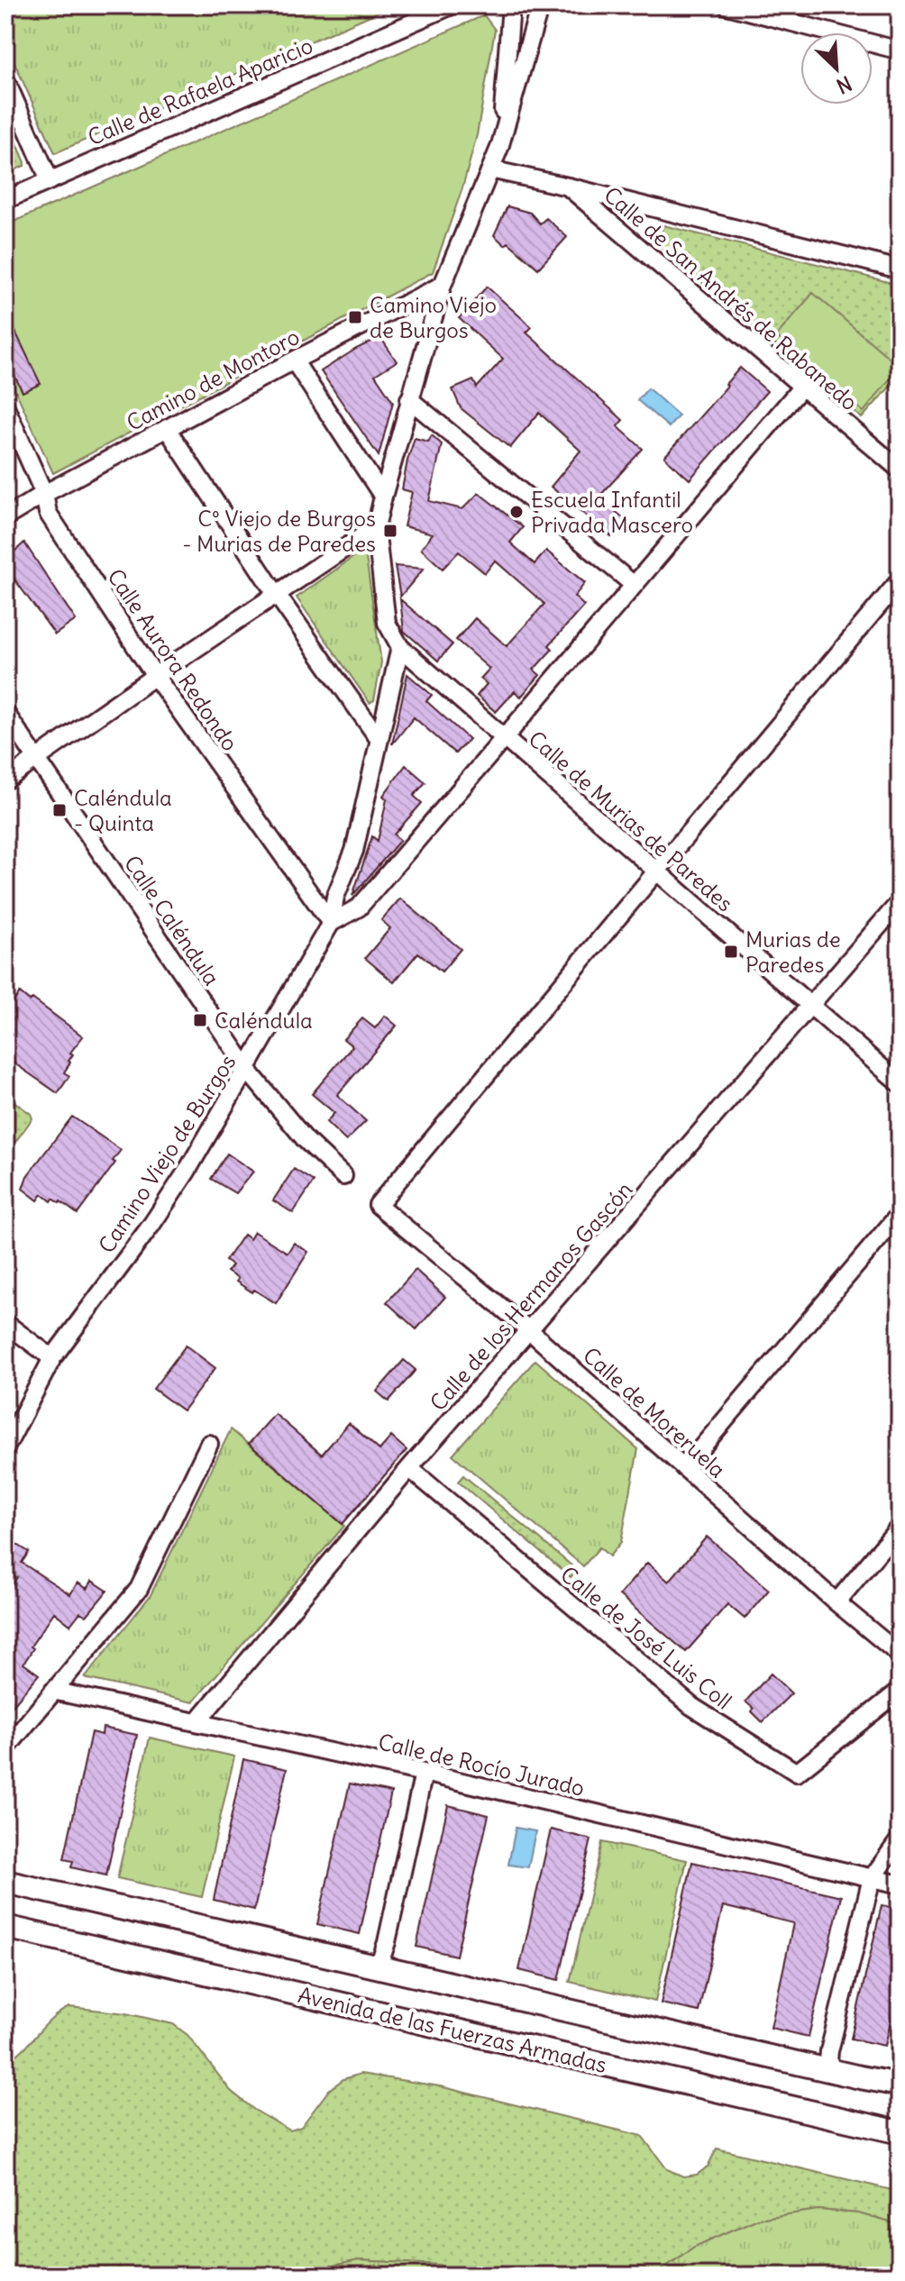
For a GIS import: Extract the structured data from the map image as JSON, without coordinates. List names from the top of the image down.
{
  "streets": {
    "street": [
      "Calle de Rafaela Aparicio",
      "Calle de San Andrés de Rabanedo",
      "Camino de Montoro",
      "Calle Aurora Redondo",
      "Calle de Murias de Paredes",
      "Calle Caléndula",
      "Camino Viejo de Burgos",
      "Calle de los Hermanos Gascón",
      "Calle de Moreruela",
      "Calle de José Luis Coll",
      "Calle de Rocío Jurado",
      "Avenida de las Fuerzas Armadas"
    ]
  },
  "crossings": [
    ["Camino de Montoro", "Calle Aurora Redondo"],
    ["Calle Aurora Redondo", "Camino Viejo de Burgos"],
    ["Calle de Murias de Paredes", "Camino Viejo de Burgos"],
    ["Calle de Murias de Paredes", "Calle de los Hermanos Gascón"],
    ["Calle de Murias de Paredes", "Calle de Moreruela"],
    ["Calle Caléndula", "Camino Viejo de Burgos"],
    ["Calle de los Hermanos Gascón", "Calle de Moreruela"],
    ["Calle de los Hermanos Gascón", "Calle de José Luis Coll"],
    ["Calle de los Hermanos Gascón", "Calle de Rocío Jurado"]
  ],
  "places": {
    "transit": [
      "Camino Viejo de Burgos",
      "Cº Viejo de Burgos - Murias de Paredes",
      "Caléndula - Quinta",
      "Murias de Paredes",
      "Caléndula"
    ],
    "other": ["Escuela Infantil Privada Mascero"]
  },
  "north": "bottom right"
}
